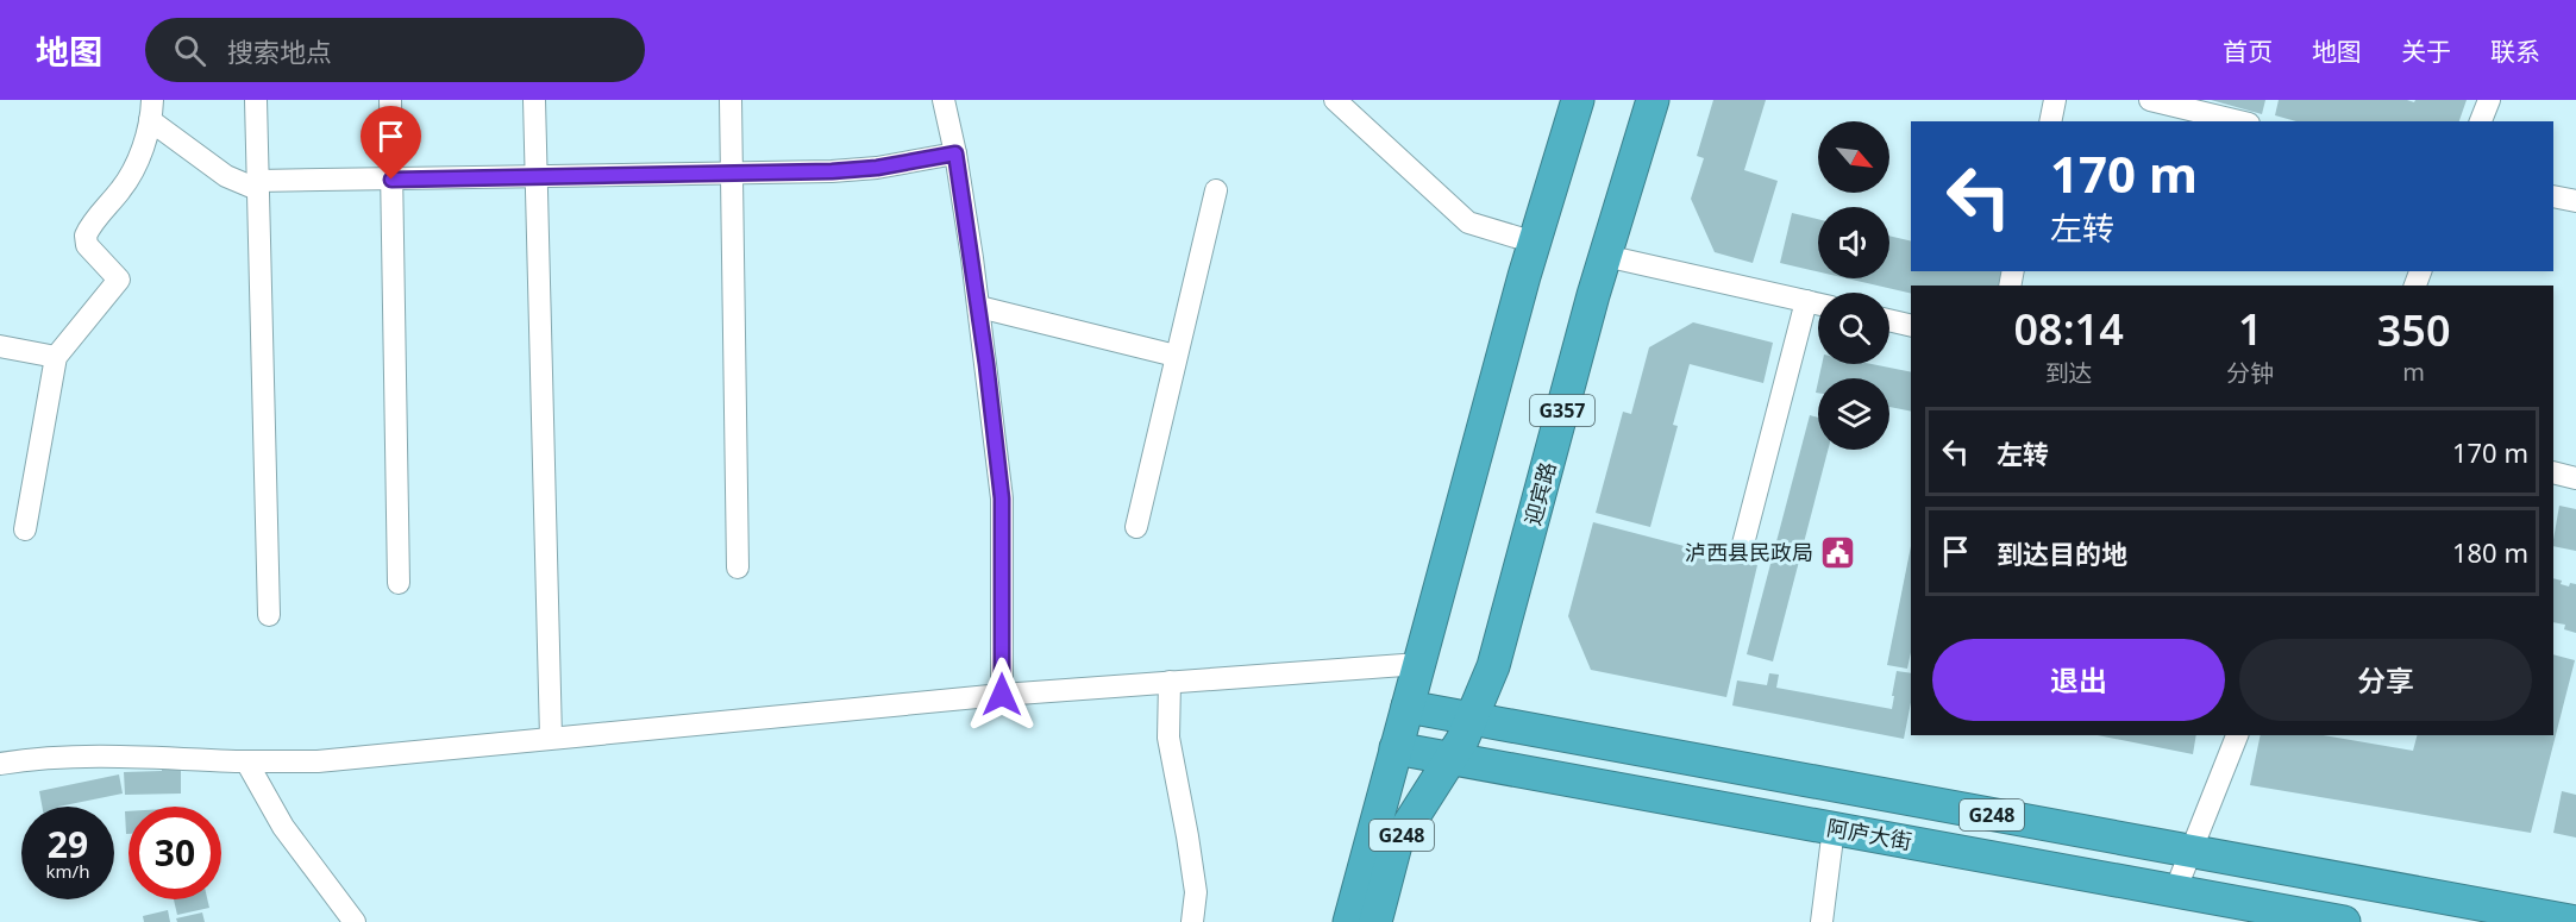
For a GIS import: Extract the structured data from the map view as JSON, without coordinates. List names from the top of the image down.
{
  "streets": {
    "highway": [
      "G357",
      "迎宾路",
      "G248",
      "阿庐大街"
    ]
  },
  "crossings": [
    ["迎宾路", "G248"],
    ["迎宾路", "阿庐大街"],
    ["G248", "阿庐大街"]
  ],
  "places": {
    "public building": ["泸西县民政局"]
  },
  "north": "bottom right",
  "page": {
    "header": "地图",
    "search": "搜索地点",
    "nav": [
      "首页",
      "地图",
      "关于",
      "联系"
    ],
    "turn": ["170 m", "左转"],
    "eta": [
      "08:14",
      "到达",
      "1",
      "分钟",
      "350",
      "m"
    ],
    "list": [
      {
        "name": "左转",
        "value": "170 m"
      },
      {
        "name": "到达目的地",
        "value": "180 m"
      }
    ],
    "buttons": ["退出", "分享"],
    "speed": "29 km/h",
    "limit": "30"
  }
}
